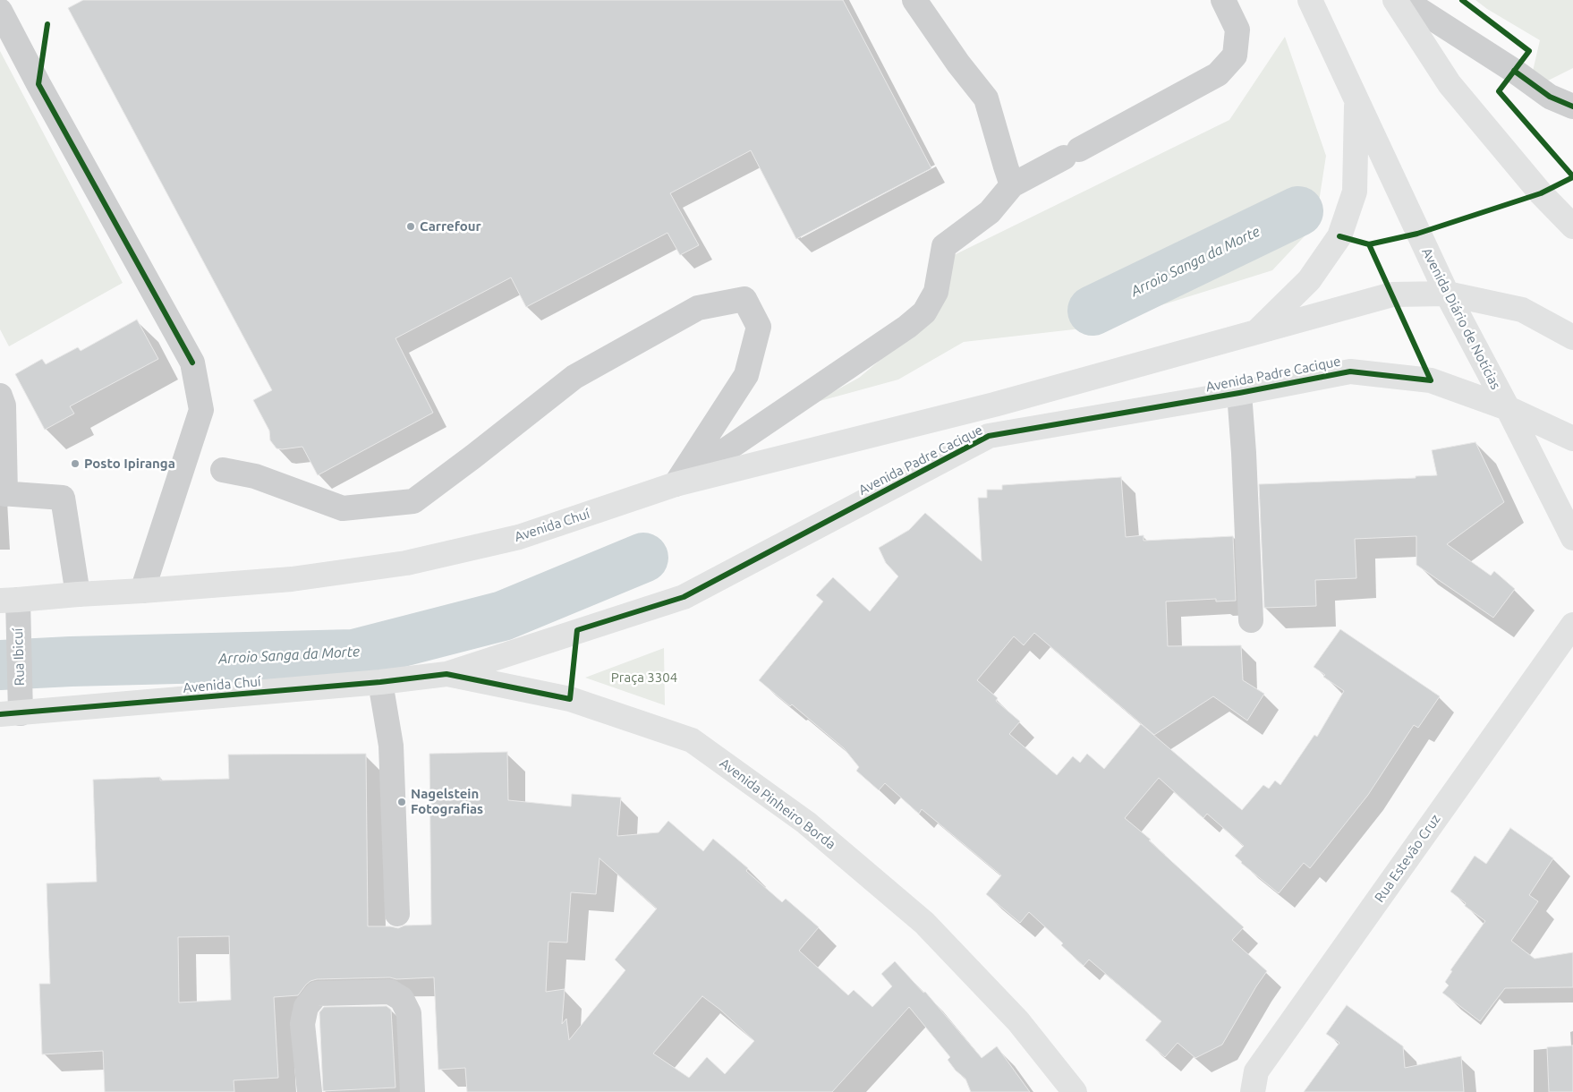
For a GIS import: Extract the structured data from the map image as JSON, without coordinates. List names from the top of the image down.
{
  "streets": {
    "main road": [
      "Avenida Diário de Notícias",
      "Avenida Padre Cacique",
      "Avenida Chuí",
      "Avenida Pinheiro Borda",
      "Rua Estevão Cruz"
    ],
    "street": ["Rua Ibicuí"]
  },
  "crossings": [
    ["Avenida Diário de Notícias", "Avenida Padre Cacique"],
    ["Avenida Padre Cacique", "Avenida Chuí"],
    ["Avenida Padre Cacique", "Avenida Pinheiro Borda"],
    ["Avenida Chuí", "Rua Ibicuí"],
    ["Avenida Chuí", "Avenida Pinheiro Borda"]
  ],
  "water": ["Arroio Sanga da Morte"],
  "parks": ["Praça 3304"],
  "places": ["Carrefour", "Posto Ipiranga", "Nagelstein Fotografias"]
}
